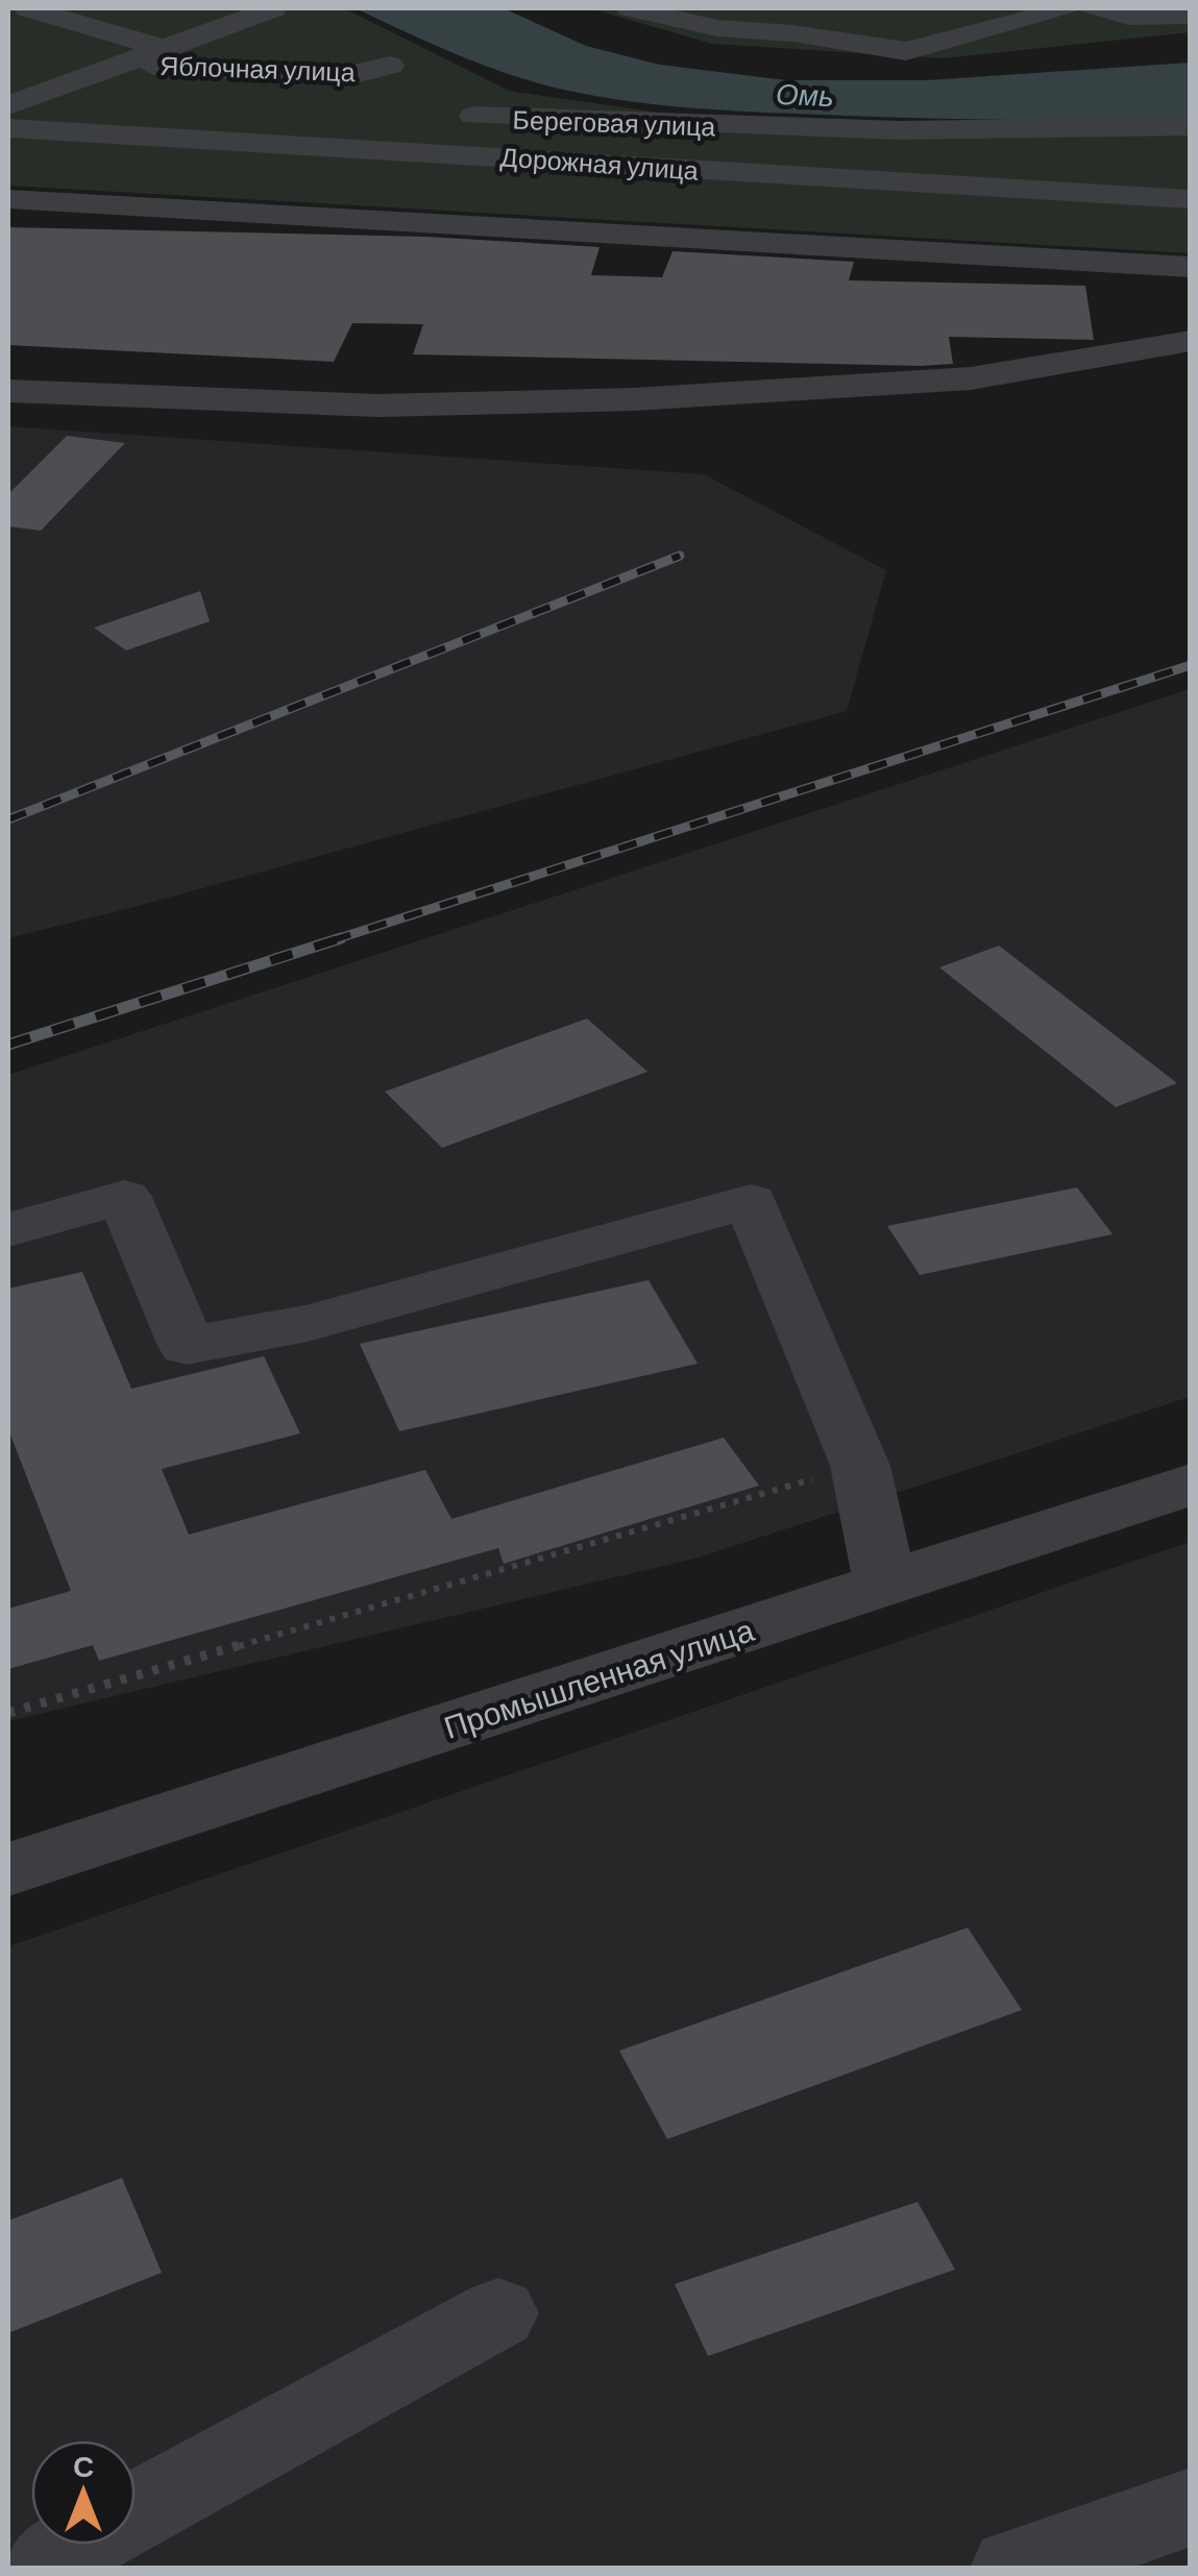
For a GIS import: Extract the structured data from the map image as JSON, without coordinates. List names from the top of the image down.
{
  "streets": {
    "street": [
      "Яблочная улица",
      "Береговая улица",
      "Дорожная улица",
      "Промышленная улица"
    ]
  },
  "water": ["Омь"],
  "north": "top"
}
